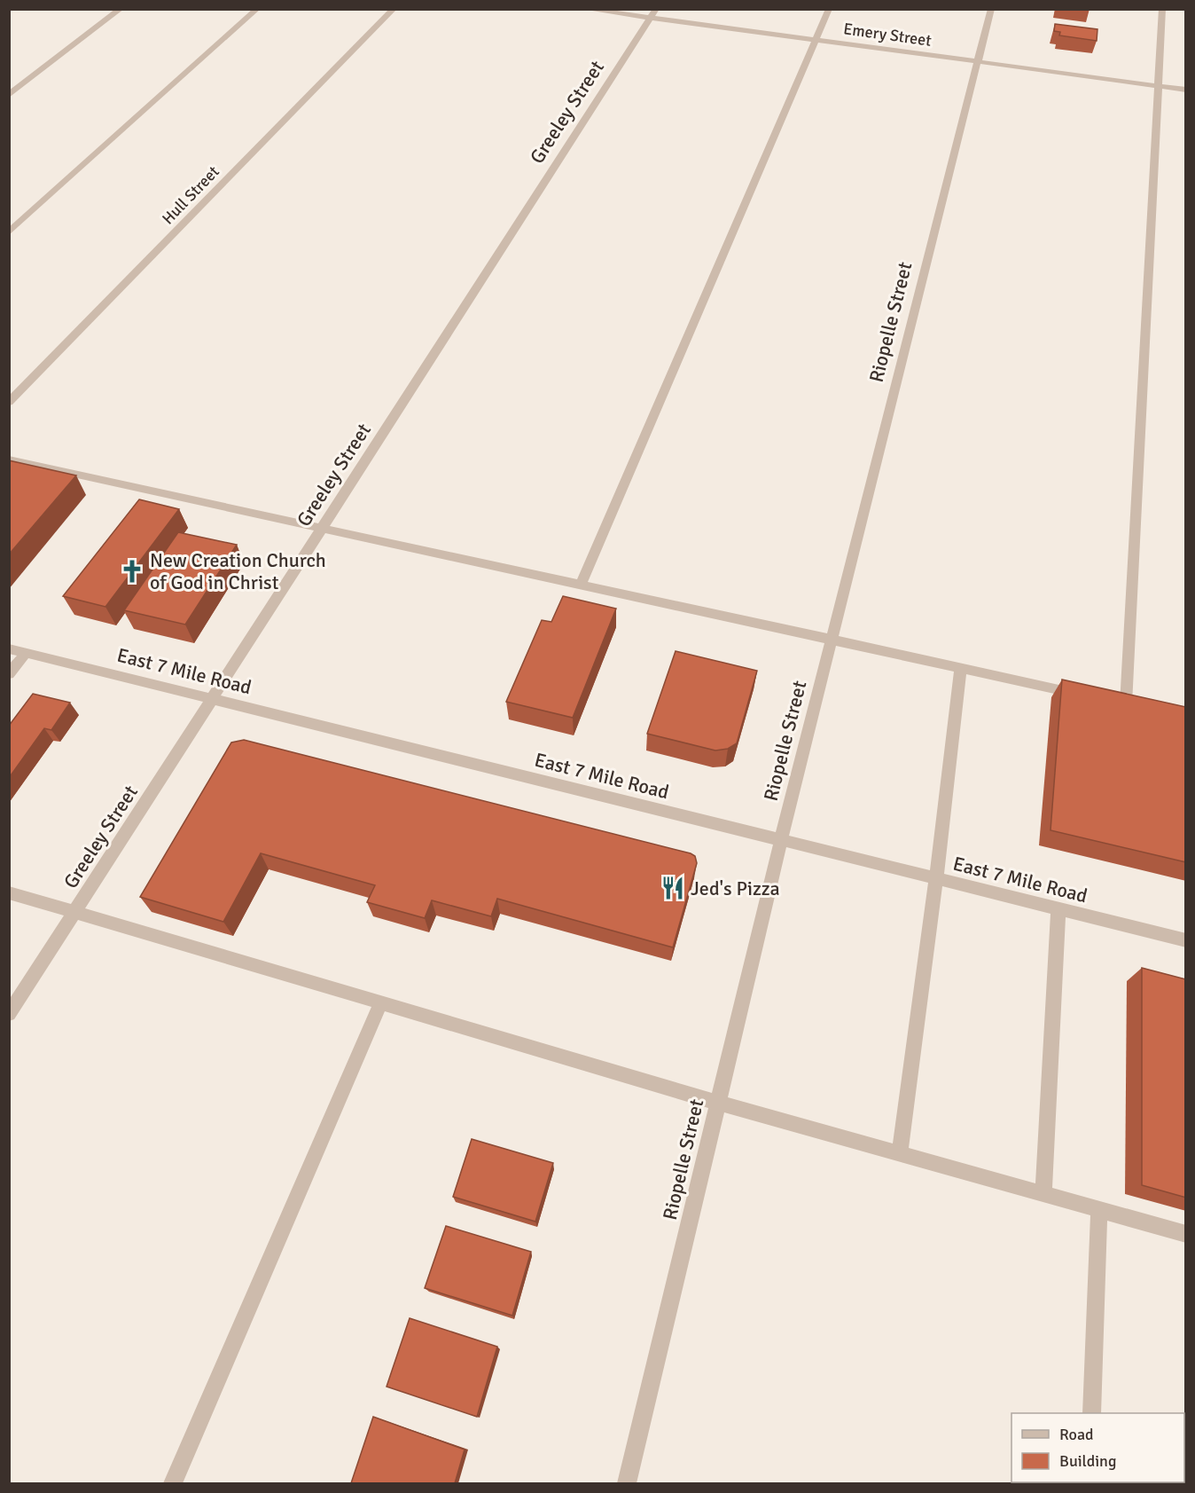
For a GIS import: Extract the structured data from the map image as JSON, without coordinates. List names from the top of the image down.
{
  "streets": {
    "street": [
      "Emery Street",
      "Greeley Street",
      "Hull Street",
      "Riopelle Street",
      "East 7 Mile Road"
    ]
  },
  "crossings": [
    ["Emery Street", "Greeley Street"],
    ["Emery Street", "Riopelle Street"],
    ["Greeley Street", "East 7 Mile Road"],
    ["Riopelle Street", "East 7 Mile Road"]
  ],
  "places": {
    "church": ["New Creation Church of God in Christ"],
    "restaurant": ["Jed's Pizza"]
  },
  "legend": ["Road", "Building"]
}
